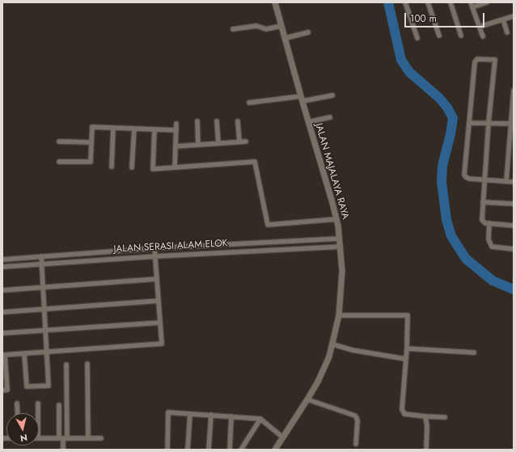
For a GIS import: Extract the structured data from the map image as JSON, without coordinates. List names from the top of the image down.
{
  "streets": {
    "street": ["JALAN MAJALAYA RAYA", "JALAN SERASI ALAM ELOK"]
  },
  "crossings": [
    ["JALAN MAJALAYA RAYA", "JALAN SERASI ALAM ELOK"]
  ],
  "scale_bar": "100 m",
  "north": "bottom"
}
